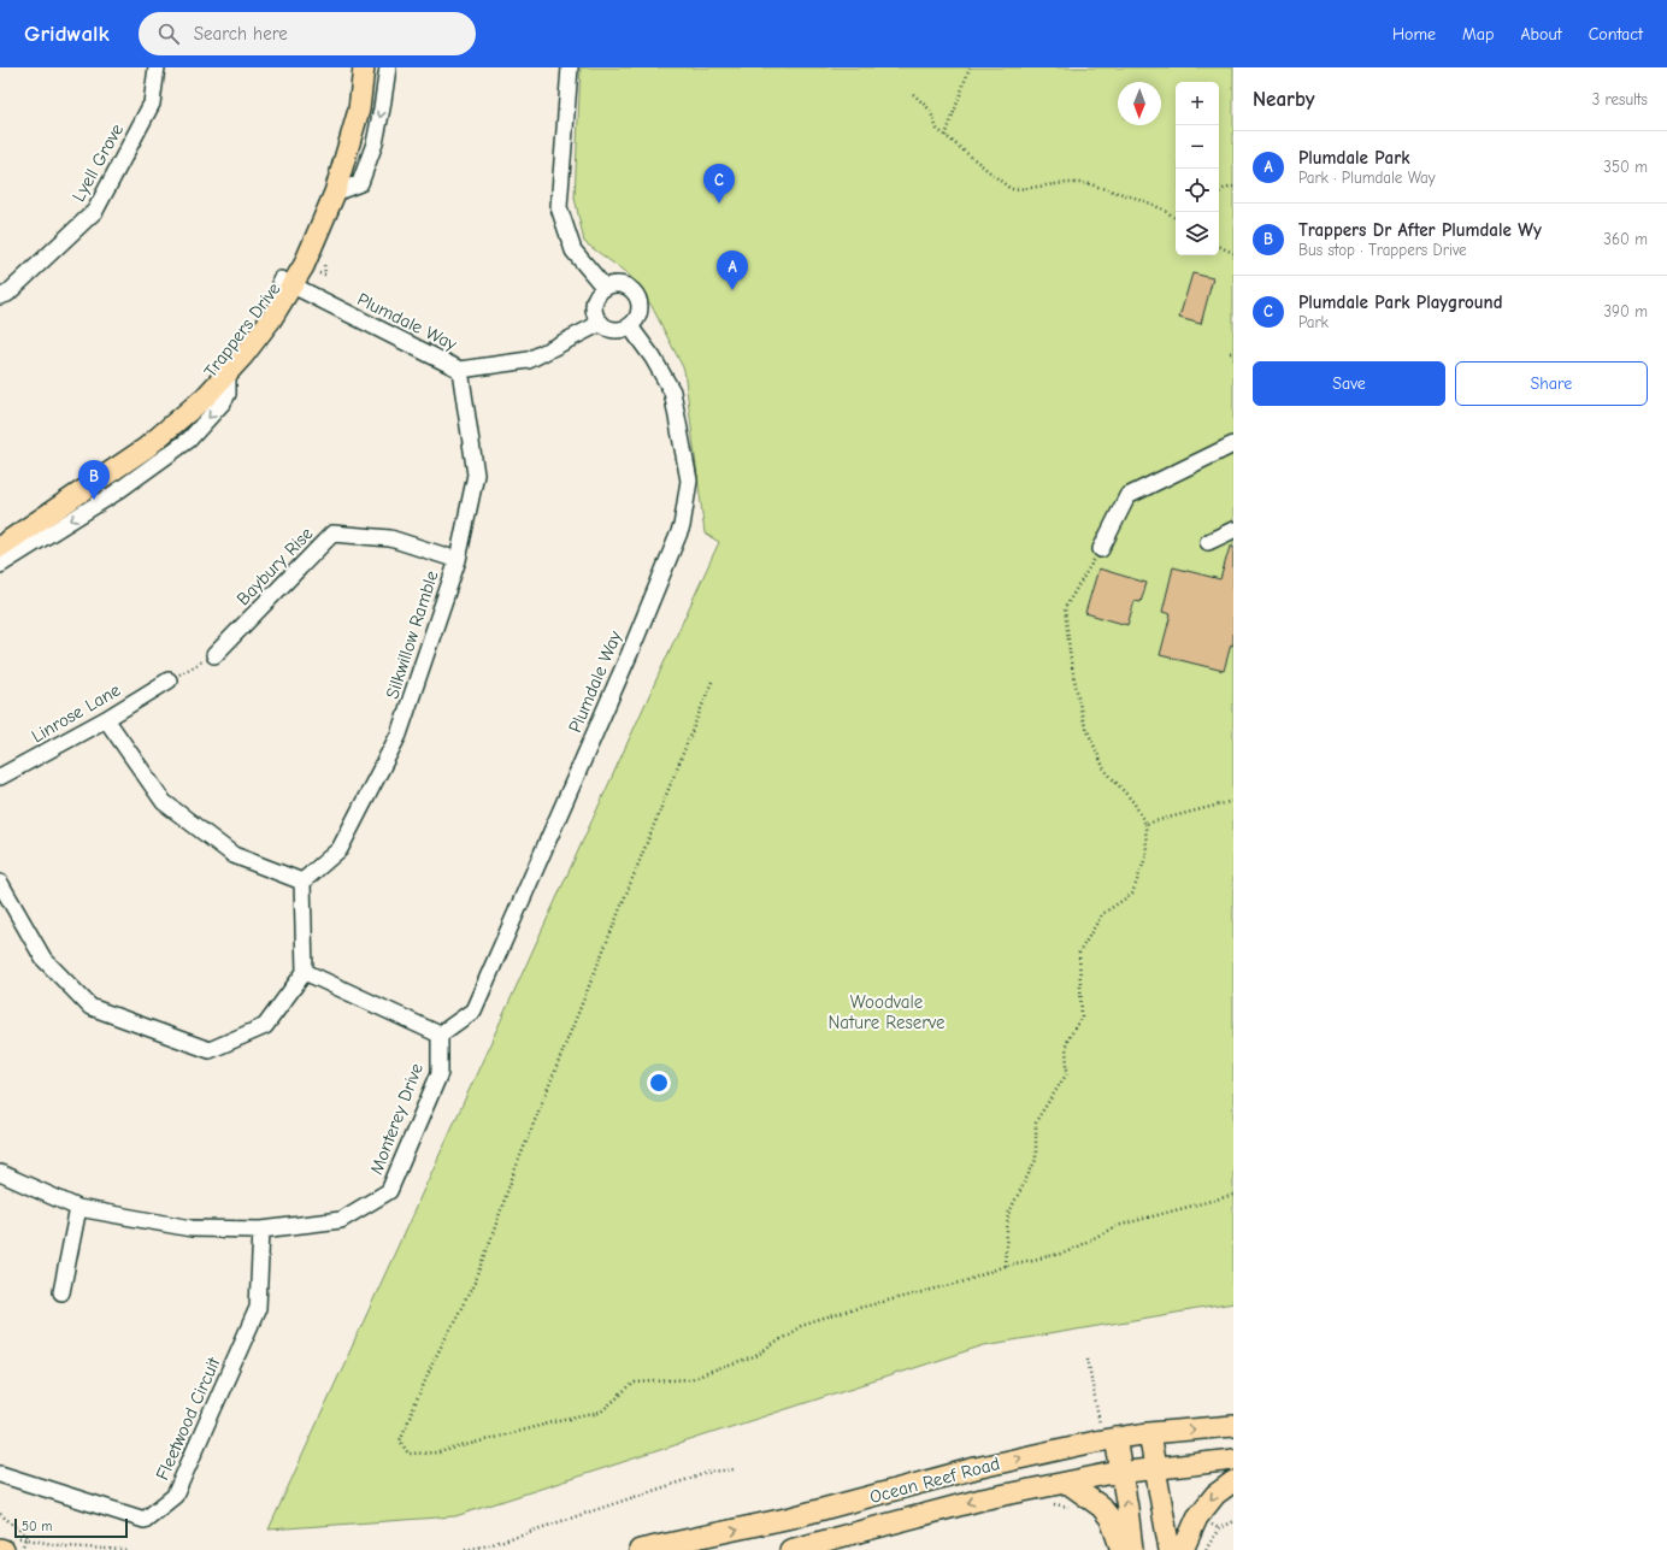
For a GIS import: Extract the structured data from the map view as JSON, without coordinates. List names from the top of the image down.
{
  "streets": {
    "main road": ["Trappers Drive", "Ocean Reef Road"],
    "street": [
      "Lyell Grove",
      "Plumdale Way",
      "Baybury Rise",
      "Silkwillow Ramble",
      "Linrose Lane",
      "Monterey Drive",
      "Fleetwood Circuit"
    ]
  },
  "crossings": [
    ["Plumdale Way", "Trappers Drive"],
    ["Plumdale Way", "Silkwillow Ramble"],
    ["Plumdale Way", "Monterey Drive"],
    ["Baybury Rise", "Silkwillow Ramble"],
    ["Monterey Drive", "Fleetwood Circuit"]
  ],
  "parks": ["Woodvale Nature Reserve"],
  "scale_bar": "50 m",
  "north": "bottom",
  "page": {
    "header": "Gridwalk",
    "search": "Search here",
    "nav": [
      "Home",
      "Map",
      "About",
      "Contact"
    ],
    "heading": ["Nearby", "3 results"],
    "map_buttons": ["+", "−"],
    "list": [
      {
        "mark": "A",
        "name": "Plumdale Park",
        "note": "Park · Plumdale Way",
        "value": "350 m"
      },
      {
        "mark": "B",
        "name": "Trappers Dr After Plumdale Wy",
        "note": "Bus stop · Trappers Drive",
        "value": "360 m"
      },
      {
        "mark": "C",
        "name": "Plumdale Park Playground",
        "note": "Park",
        "value": "390 m"
      }
    ],
    "pins": ["C", "A", "B"],
    "buttons": ["Save", "Share"],
    "scale": "50 m"
  }
}
